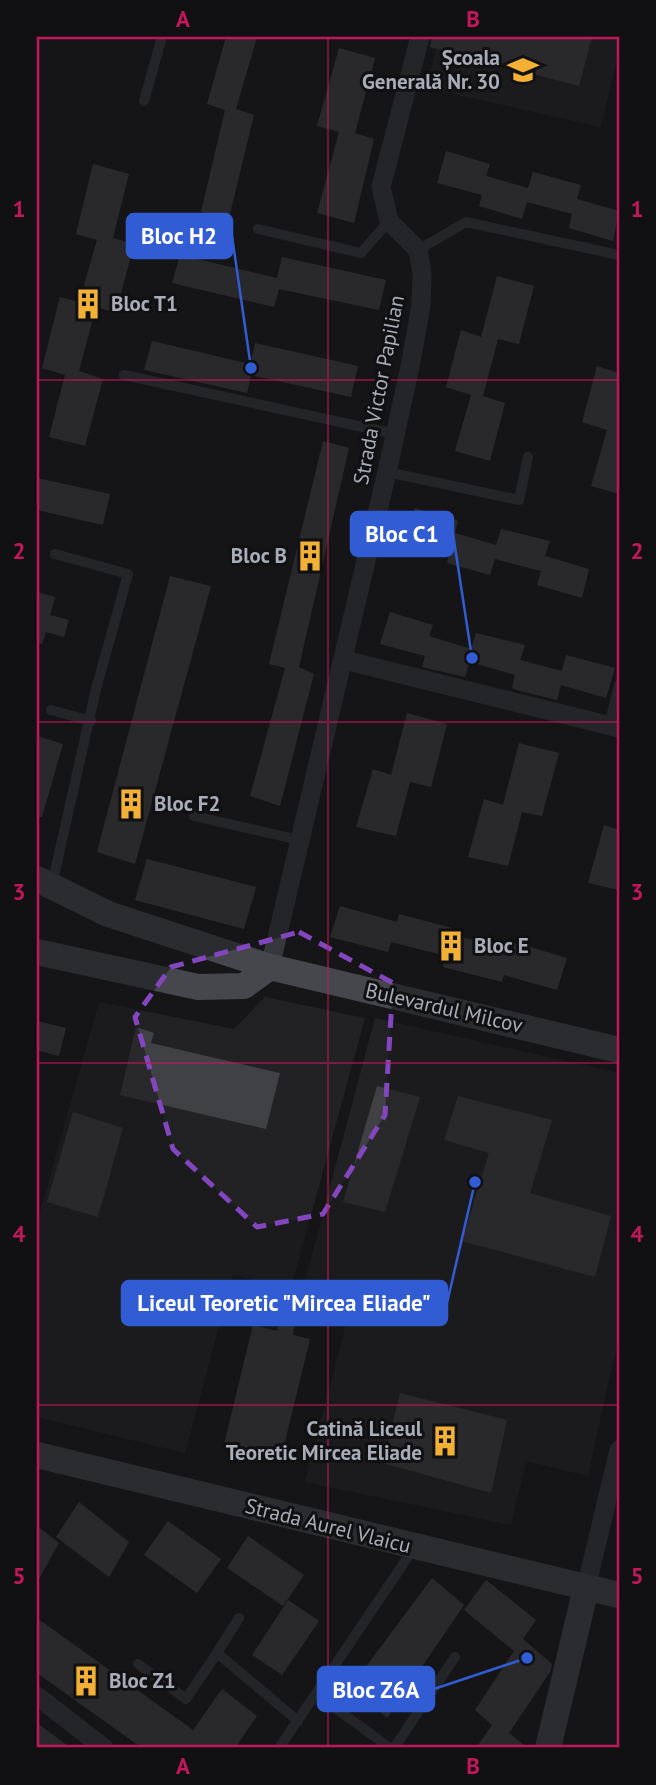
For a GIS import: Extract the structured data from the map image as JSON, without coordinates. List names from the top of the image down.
{
  "streets": {
    "street": ["Strada Victor Papilian", "Bulevardul Milcov", "Strada Aurel Vlaicu"]
  },
  "crossings": [
    ["Strada Victor Papilian", "Bulevardul Milcov"]
  ],
  "places": {
    "school or university": ["Școala Generală Nr. 30"],
    "building": [
      "Bloc T1",
      "Bloc B",
      "Bloc F2",
      "Bloc E",
      "Catină Liceul Teoretic Mircea Eliade",
      "Bloc Z1"
    ],
    "other": [
      "Bloc H2",
      "Bloc C1",
      "Liceul Teoretic \"Mircea Eliade\"",
      "Bloc Z6A"
    ]
  },
  "grid": {
    "columns": ["A", "B"],
    "rows": [
      "1",
      "2",
      "3",
      "4",
      "5"
    ]
  }
}
